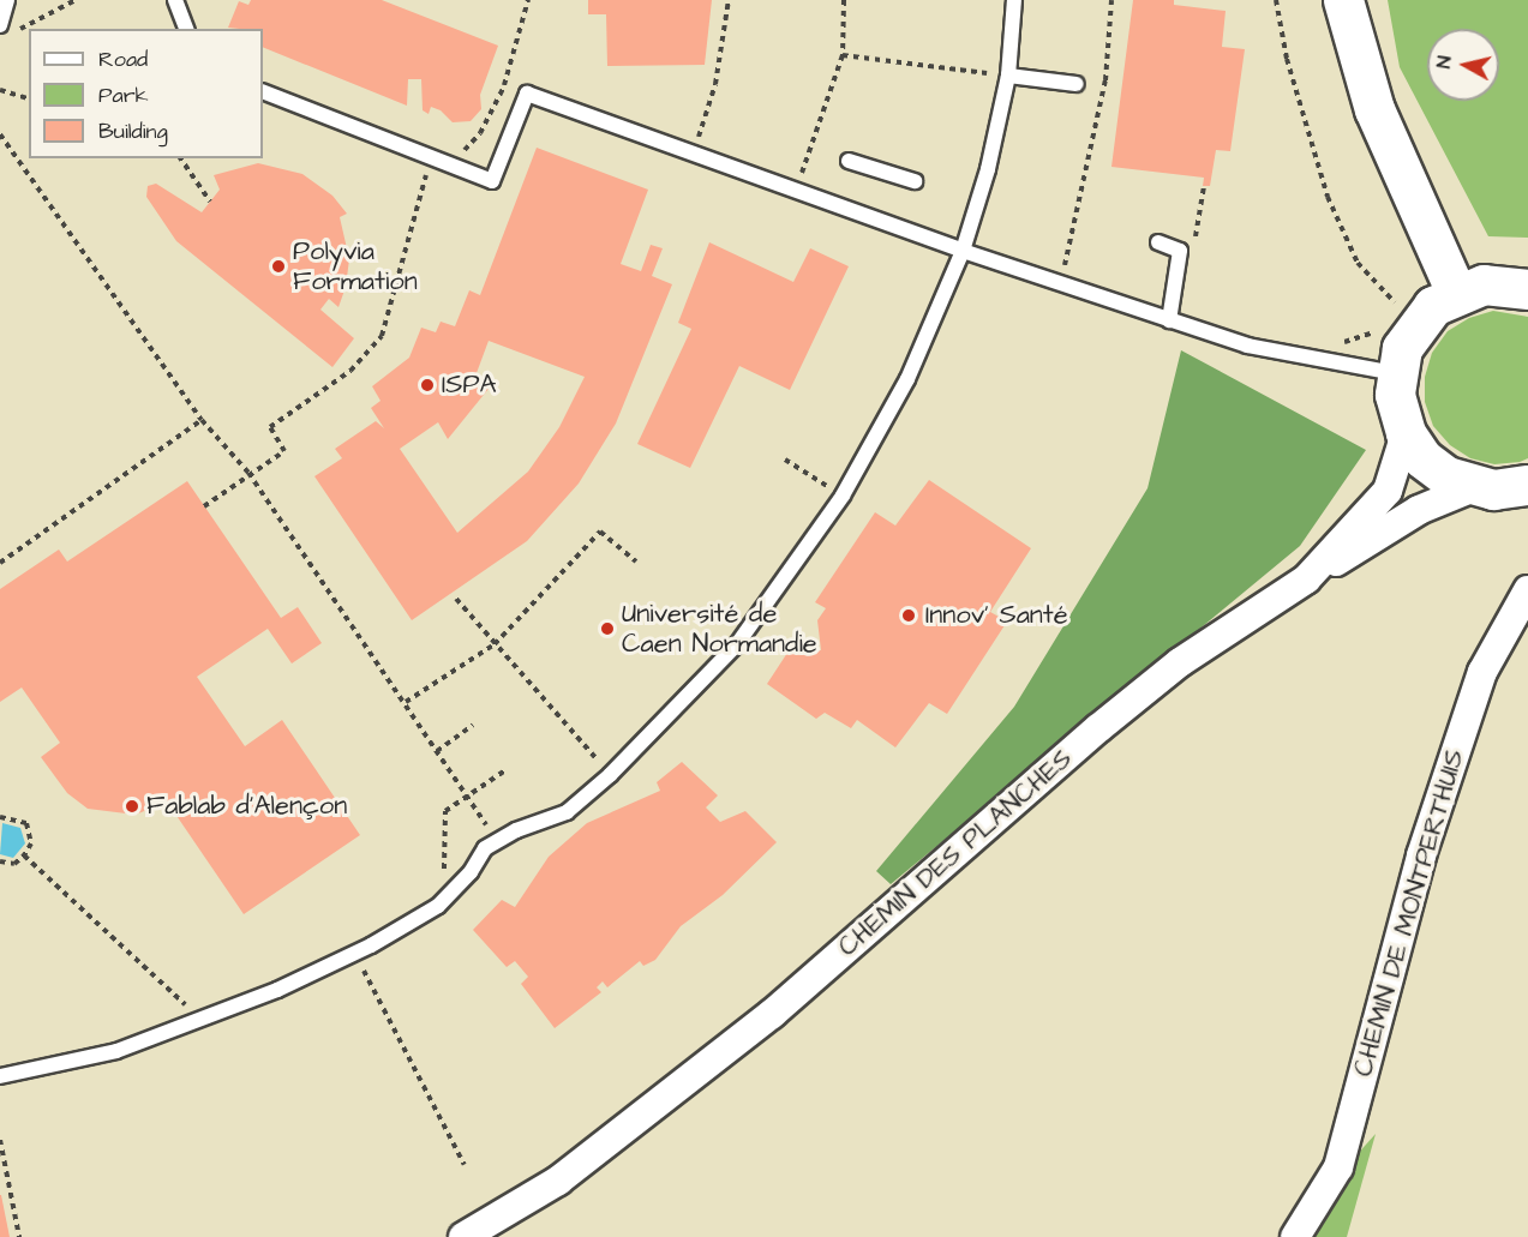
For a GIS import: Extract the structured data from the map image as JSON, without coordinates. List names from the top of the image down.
{
  "streets": {
    "street": ["CHEMIN DES PLANCHES", "CHEMIN DE MONTPERTHUIS"]
  },
  "places": [
    "Polyvia Formation",
    "ISPA",
    "Innov' Santé",
    "Université de Caen Normandie",
    "Fablab d'Alençon"
  ],
  "legend": ["Road", "Park", "Building"],
  "north": "left"
}
